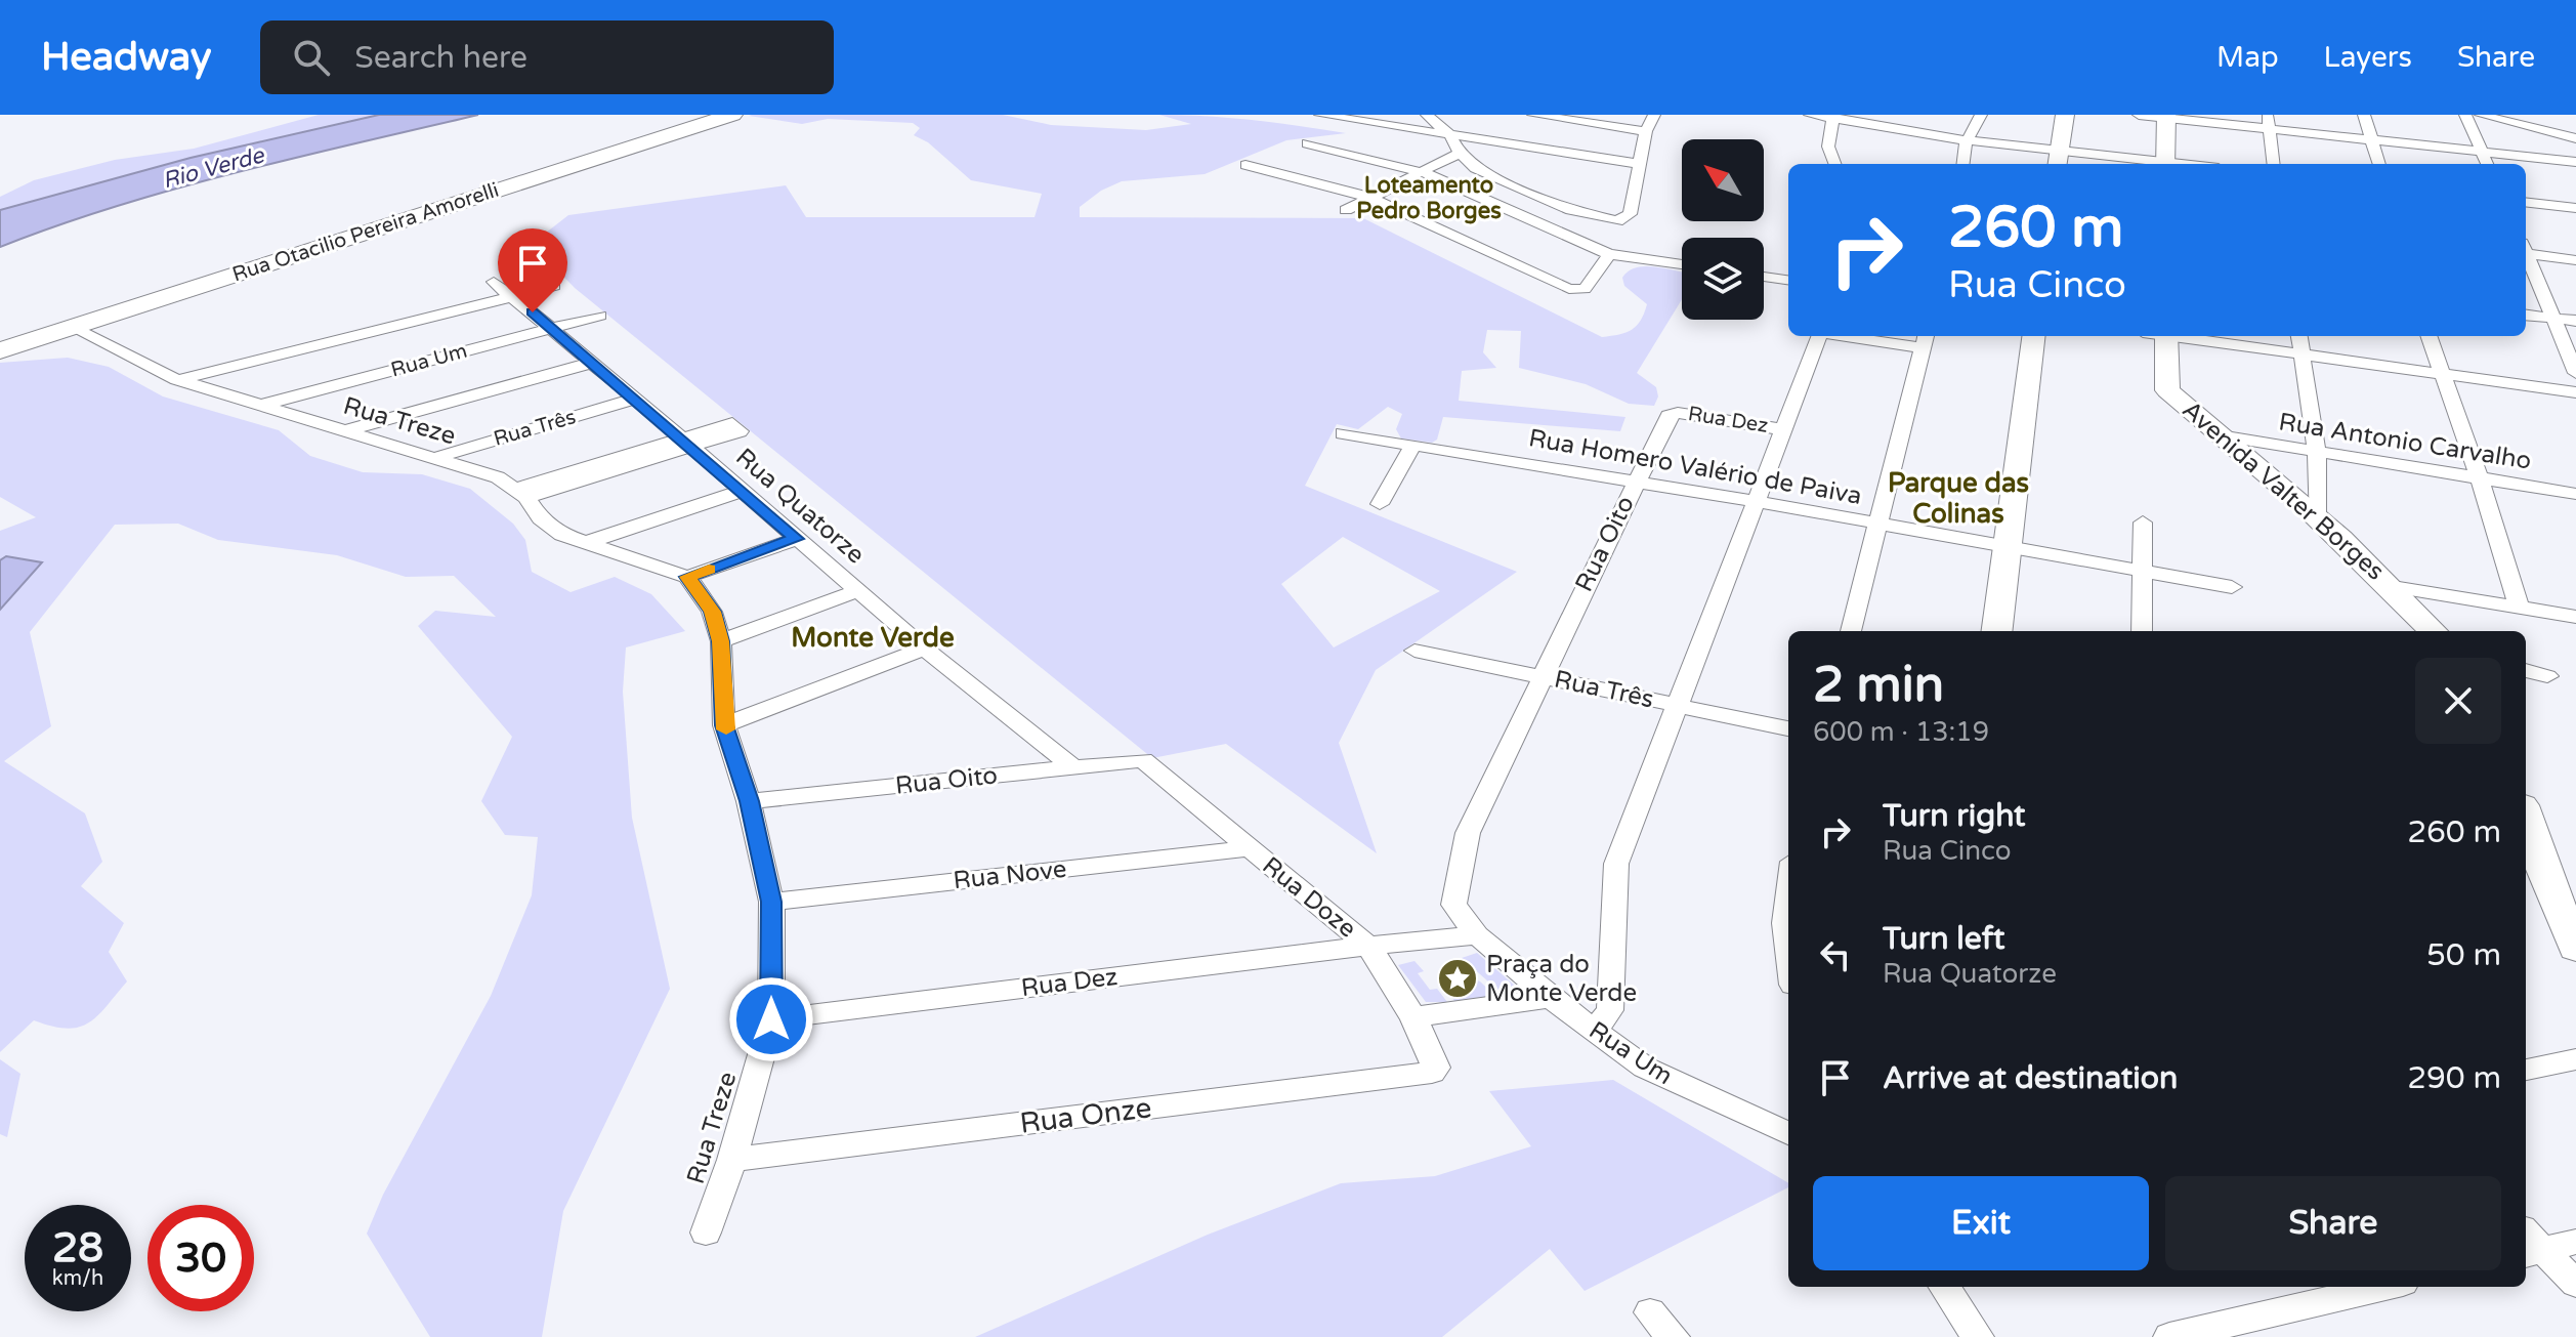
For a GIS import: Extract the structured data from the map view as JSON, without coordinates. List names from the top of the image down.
{
  "streets": {
    "main road": ["Rua Otacilio Pereira Amorelli"],
    "street": [
      "Rua Um",
      "Rua Dez",
      "Rua Treze",
      "Rua Três",
      "Rua Antonio Carvalho",
      "Rua Homero Valério de Paiva",
      "Avenida Valter Borges",
      "Rua Quatorze",
      "Rua Oito",
      "Rua Nove",
      "Rua Doze",
      "Rua Onze"
    ]
  },
  "crossings": [
    ["Rua Otacilio Pereira Amorelli", "Rua Treze"],
    ["Rua Um", "Rua Dez"],
    ["Rua Um", "Rua Treze"],
    ["Rua Um", "Rua Três"],
    ["Rua Um", "Rua Quatorze"],
    ["Rua Um", "Rua Oito"],
    ["Rua Dez", "Rua Treze"],
    ["Rua Dez", "Rua Oito"],
    ["Rua Dez", "Rua Doze"],
    ["Rua Treze", "Rua Três"],
    ["Rua Treze", "Rua Oito"],
    ["Rua Treze", "Rua Nove"],
    ["Rua Treze", "Rua Onze"],
    ["Rua Três", "Rua Quatorze"],
    ["Rua Três", "Rua Oito"],
    ["Rua Antonio Carvalho", "Avenida Valter Borges"],
    ["Rua Homero Valério de Paiva", "Rua Oito"],
    ["Rua Quatorze", "Rua Oito"],
    ["Rua Oito", "Rua Doze"],
    ["Rua Nove", "Rua Doze"],
    ["Rua Doze", "Rua Onze"]
  ],
  "districts": ["Loteamento Pedro Borges", "Parque das Colinas", "Monte Verde"],
  "water": ["Rio Verde"],
  "places": {
    "place": ["Praça do Monte Verde"]
  },
  "north": "top left",
  "page": {
    "header": "Headway",
    "search": "Search here",
    "nav": ["Map", "Layers", "Share"],
    "turn": ["260 m", "Rua Cinco"],
    "heading": ["2 min", "600 m · 13:19"],
    "list": [
      {
        "name": "Turn right",
        "note": "Rua Cinco",
        "value": "260 m"
      },
      {
        "name": "Turn left",
        "note": "Rua Quatorze",
        "value": "50 m"
      },
      {
        "name": "Arrive at destination",
        "value": "290 m"
      }
    ],
    "buttons": ["Exit", "Share"],
    "speed": "28 km/h",
    "limit": "30"
  }
}
